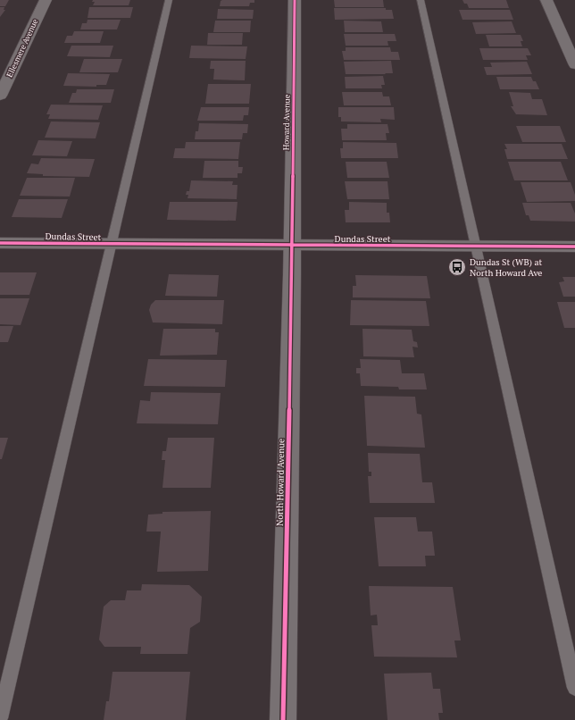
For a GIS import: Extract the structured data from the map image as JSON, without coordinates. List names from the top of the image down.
{
  "streets": {
    "street": [
      "Ellesmere Avenue",
      "Howard Avenue",
      "Dundas Street",
      "North Howard Avenue"
    ]
  },
  "crossings": [
    ["Howard Avenue", "Dundas Street"],
    ["Howard Avenue", "North Howard Avenue"],
    ["Dundas Street", "North Howard Avenue"]
  ],
  "places": {
    "bus stop": ["Dundas St (WB) at North Howard Ave"]
  }
}
